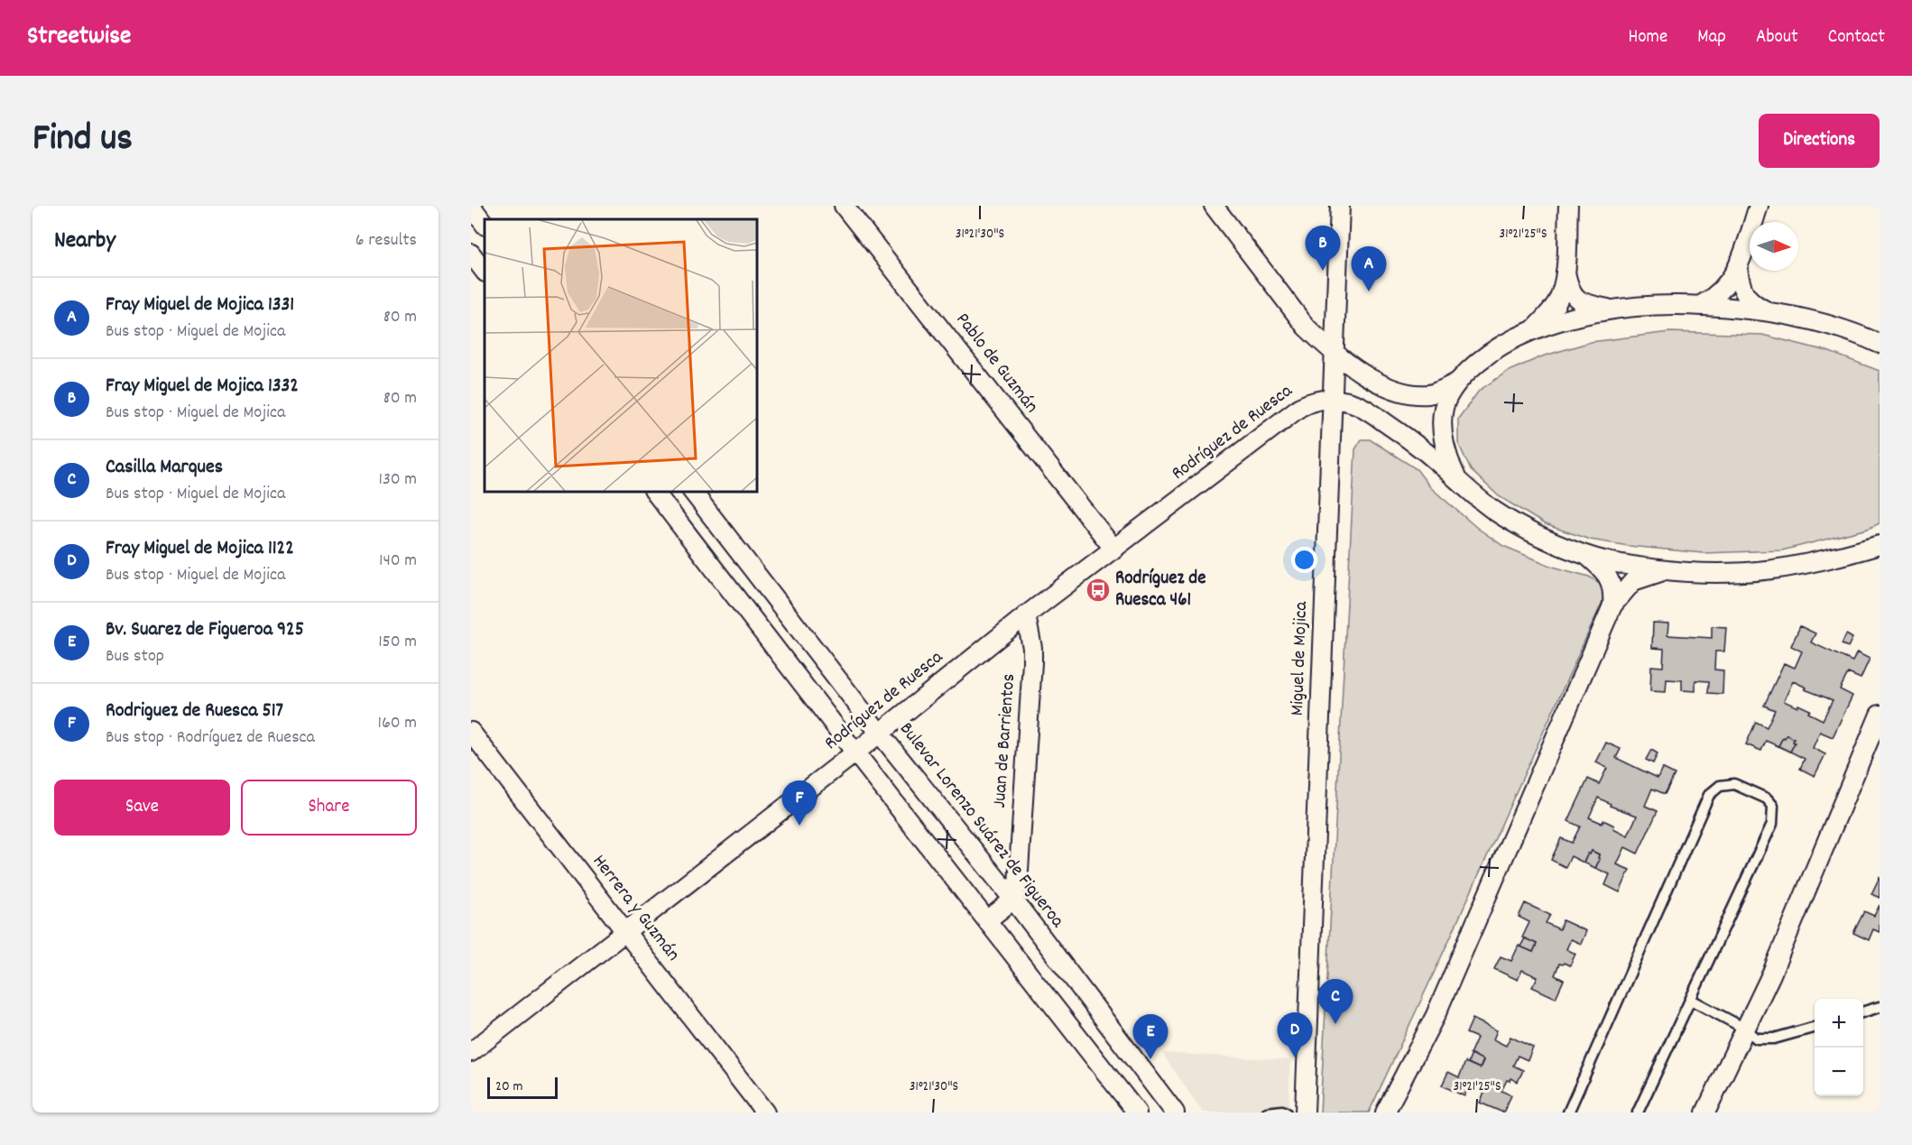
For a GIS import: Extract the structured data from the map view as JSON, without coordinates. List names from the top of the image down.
{
  "streets": {
    "street": [
      "Pablo de Guzmán",
      "Rodríguez de Ruesca",
      "Miguel de Mojica",
      "Juan de Barrientos",
      "Bulevar Lorenzo Suárez de Figueroa",
      "Herrera y Guzmán"
    ]
  },
  "crossings": [
    ["Pablo de Guzmán", "Rodríguez de Ruesca"],
    ["Rodríguez de Ruesca", "Miguel de Mojica"],
    ["Rodríguez de Ruesca", "Juan de Barrientos"],
    ["Rodríguez de Ruesca", "Bulevar Lorenzo Suárez de Figueroa"],
    ["Rodríguez de Ruesca", "Herrera y Guzmán"],
    ["Juan de Barrientos", "Bulevar Lorenzo Suárez de Figueroa"]
  ],
  "places": {
    "bus stop": ["Rodríguez de Ruesca 461"]
  },
  "scale_bar": "20 m",
  "north": "right",
  "page": {
    "header": "Streetwise",
    "nav": [
      "Home",
      "Map",
      "About",
      "Contact"
    ],
    "title": "Find us",
    "buttons": [
      "Directions",
      ["Save", "Share"]
    ],
    "heading": ["Nearby", "6 results"],
    "pins": [
      "B",
      "A",
      "F",
      "C",
      "D",
      "E"
    ],
    "list": [
      {
        "mark": "A",
        "name": "Fray Miguel de Mojica 1331",
        "note": "Bus stop · Miguel de Mojica",
        "value": "80 m"
      },
      {
        "mark": "B",
        "name": "Fray Miguel de Mojica 1332",
        "note": "Bus stop · Miguel de Mojica",
        "value": "80 m"
      },
      {
        "mark": "C",
        "name": "Casilla Marques",
        "note": "Bus stop · Miguel de Mojica",
        "value": "130 m"
      },
      {
        "mark": "D",
        "name": "Fray Miguel de Mojica 1122",
        "note": "Bus stop · Miguel de Mojica",
        "value": "140 m"
      },
      {
        "mark": "E",
        "name": "Bv. Suarez de Figueroa 925",
        "note": "Bus stop",
        "value": "150 m"
      },
      {
        "mark": "F",
        "name": "Rodriguez de Ruesca 517",
        "note": "Bus stop · Rodríguez de Ruesca",
        "value": "160 m"
      }
    ],
    "map_buttons": ["+", "−"],
    "scale": "20 m"
  },
  "coordinates": ["31°21'30\"S", "31°21'25\"S"]
}
